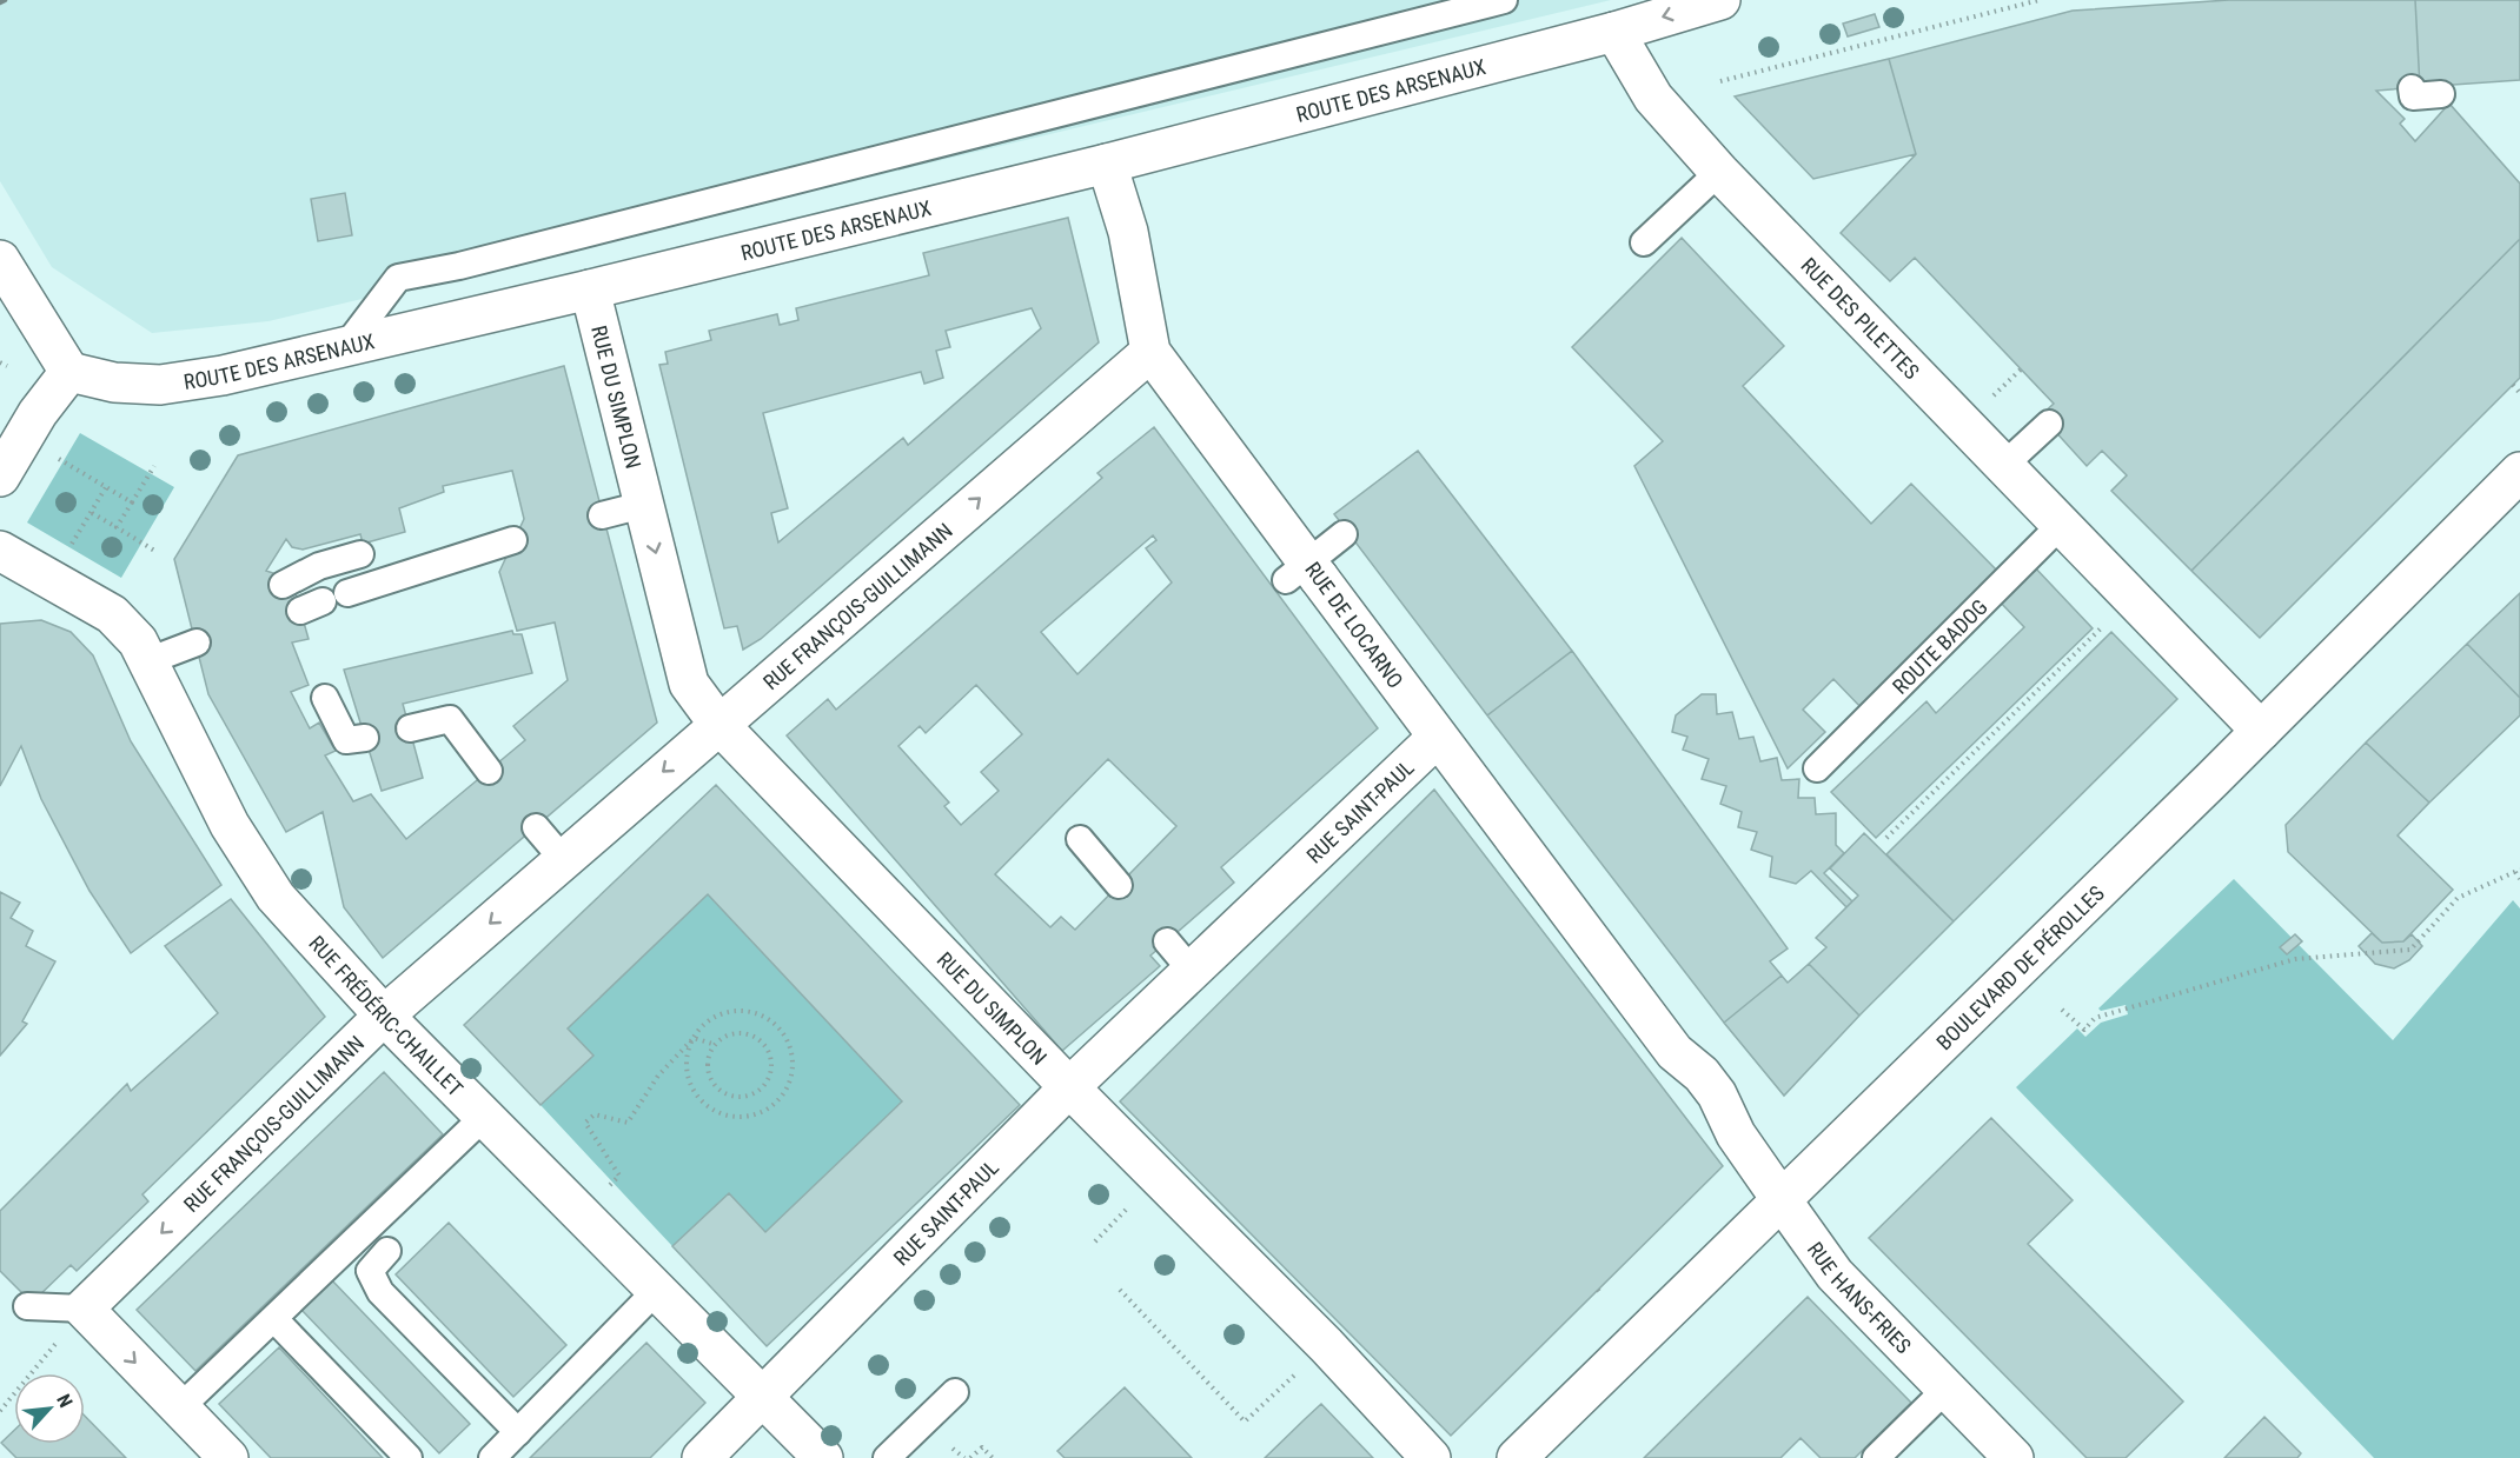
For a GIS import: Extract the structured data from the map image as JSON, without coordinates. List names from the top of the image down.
{
  "streets": {
    "street": [
      "ROUTE DES ARSENAUX",
      "RUE DES PILETTES",
      "RUE DU SIMPLON",
      "RUE FRANÇOIS-GUILLIMANN",
      "RUE DE LOCARNO",
      "RUE SAINT-PAUL",
      "BOULEVARD DE PÉROLLES",
      "RUE FRÉDÉRIC-CHAILLET",
      "RUE HANS-FRIES"
    ],
    "lane": ["ROUTE BADOG"]
  },
  "crossings": [
    ["ROUTE DES ARSENAUX", "RUE DES PILETTES"],
    ["ROUTE DES ARSENAUX", "RUE DU SIMPLON"],
    ["ROUTE DES ARSENAUX", "RUE DE LOCARNO"],
    ["RUE DES PILETTES", "ROUTE BADOG"],
    ["RUE DES PILETTES", "BOULEVARD DE PÉROLLES"],
    ["RUE DU SIMPLON", "RUE FRANÇOIS-GUILLIMANN"],
    ["RUE DU SIMPLON", "RUE SAINT-PAUL"],
    ["RUE FRANÇOIS-GUILLIMANN", "RUE DE LOCARNO"],
    ["RUE FRANÇOIS-GUILLIMANN", "RUE FRÉDÉRIC-CHAILLET"],
    ["RUE DE LOCARNO", "RUE SAINT-PAUL"],
    ["RUE DE LOCARNO", "BOULEVARD DE PÉROLLES"],
    ["RUE DE LOCARNO", "RUE HANS-FRIES"],
    ["RUE SAINT-PAUL", "RUE FRÉDÉRIC-CHAILLET"],
    ["BOULEVARD DE PÉROLLES", "RUE HANS-FRIES"]
  ],
  "north": "top right"
}
